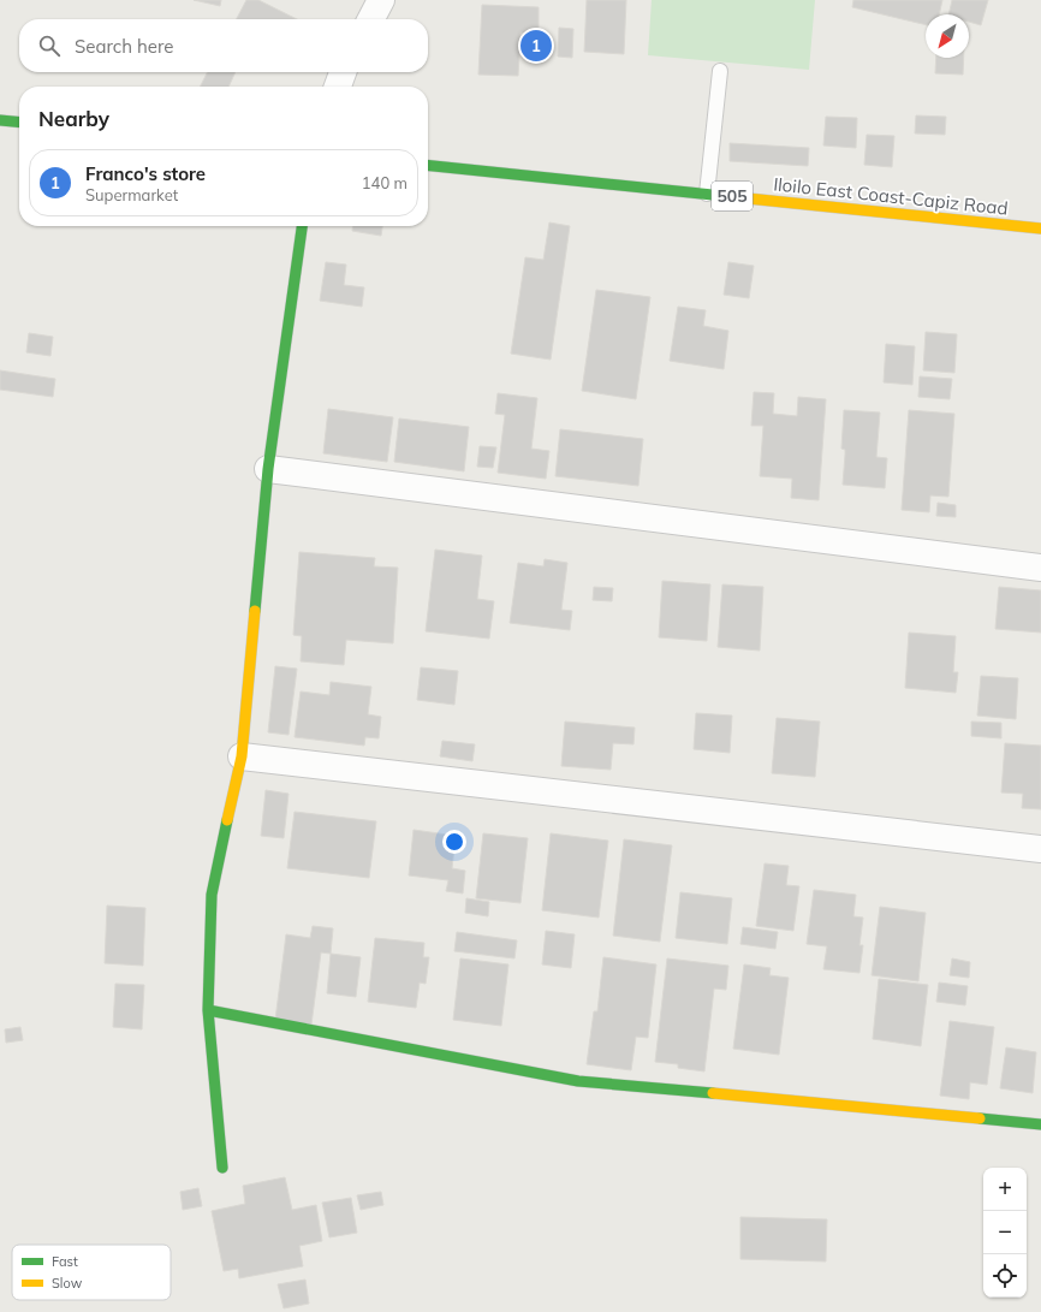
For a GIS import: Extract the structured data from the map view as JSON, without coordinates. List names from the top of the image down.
{
  "streets": {
    "street": ["505", "Iloilo East Coast-Capiz Road"]
  },
  "legend": ["Fast", "Slow"],
  "north": "bottom left",
  "page": {
    "search": "Search here",
    "pins": "1",
    "heading": "Nearby",
    "list": [
      {
        "mark": "1",
        "name": "Franco's store",
        "note": "Supermarket",
        "value": "140 m"
      }
    ],
    "map_buttons": ["+", "−"]
  }
}
